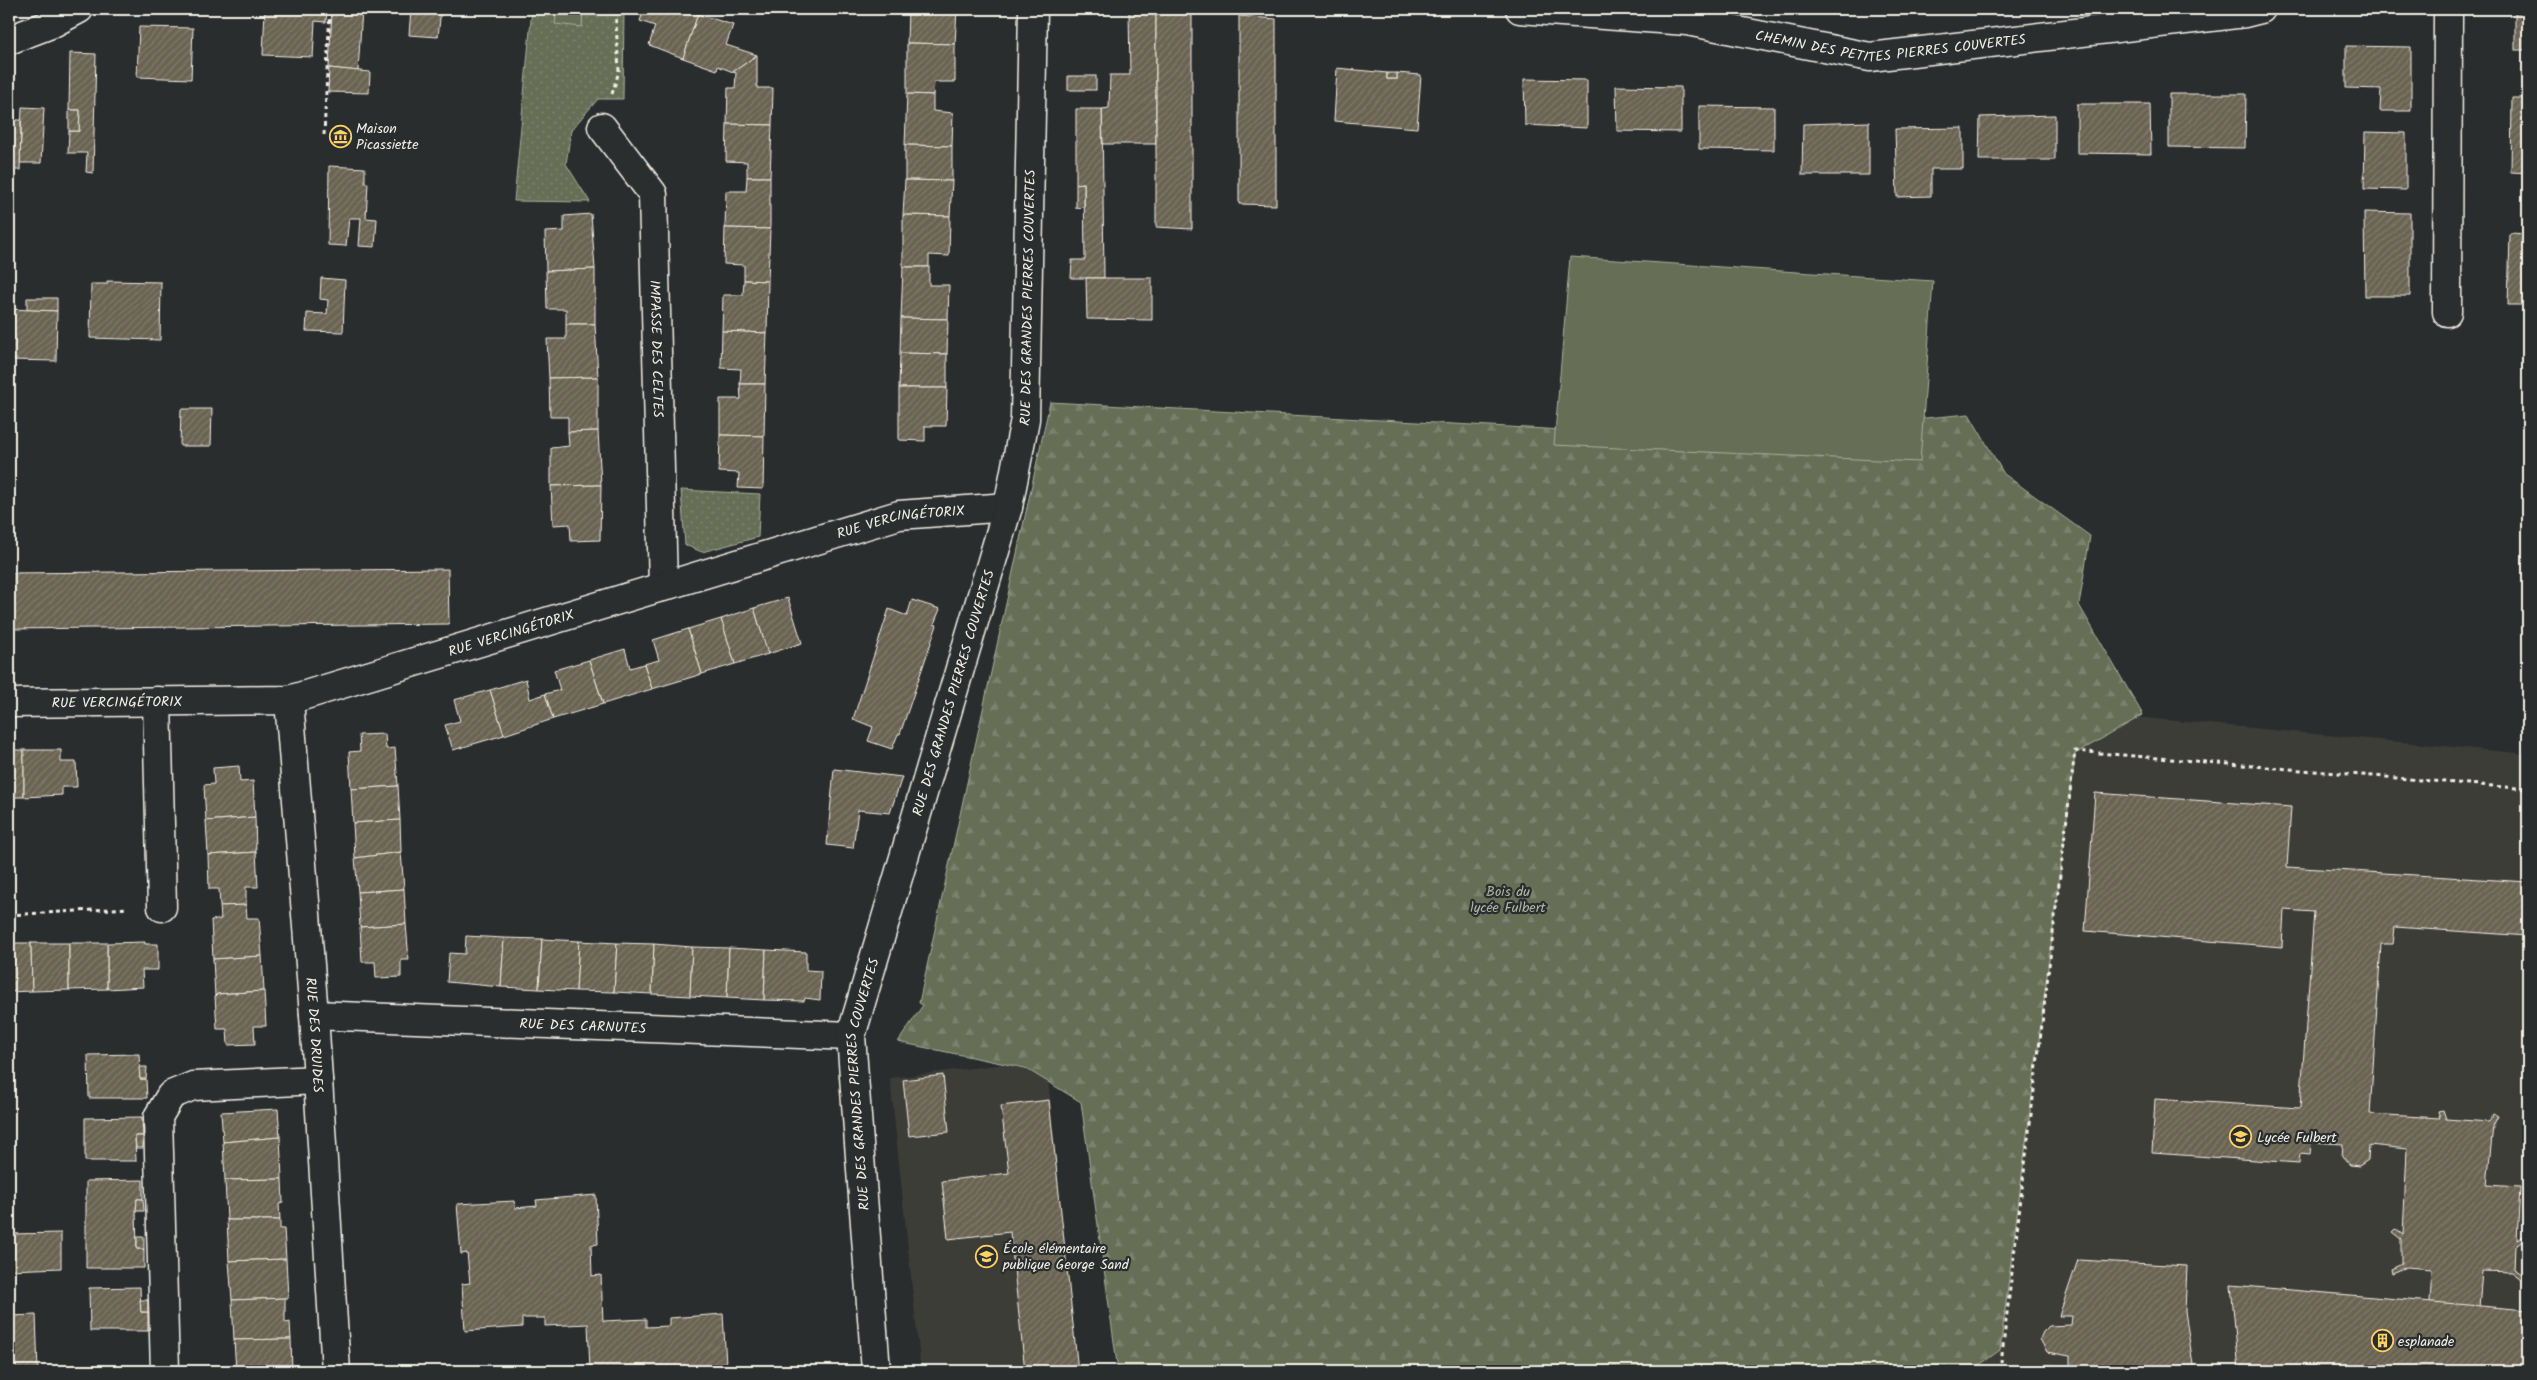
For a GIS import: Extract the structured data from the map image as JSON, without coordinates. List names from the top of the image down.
{
  "streets": {
    "street": [
      "CHEMIN DES PETITES PIERRES COUVERTES",
      "RUE DES GRANDES PIERRES COUVERTES",
      "IMPASSE DES CELTES",
      "RUE VERCINGÉTORIX",
      "RUE DES CARNUTES",
      "RUE DES DRUIDES"
    ]
  },
  "crossings": [
    ["RUE DES GRANDES PIERRES COUVERTES", "RUE VERCINGÉTORIX"],
    ["RUE DES GRANDES PIERRES COUVERTES", "RUE DES CARNUTES"],
    ["IMPASSE DES CELTES", "RUE VERCINGÉTORIX"],
    ["RUE VERCINGÉTORIX", "RUE DES DRUIDES"],
    ["RUE DES CARNUTES", "RUE DES DRUIDES"]
  ],
  "parks": ["Bois du lycée Fulbert"],
  "places": {
    "museum": ["Maison Picassiette"],
    "school or university": ["Lycée Fulbert", "École élémentaire publique George Sand"],
    "building": ["esplanade"]
  }
}
